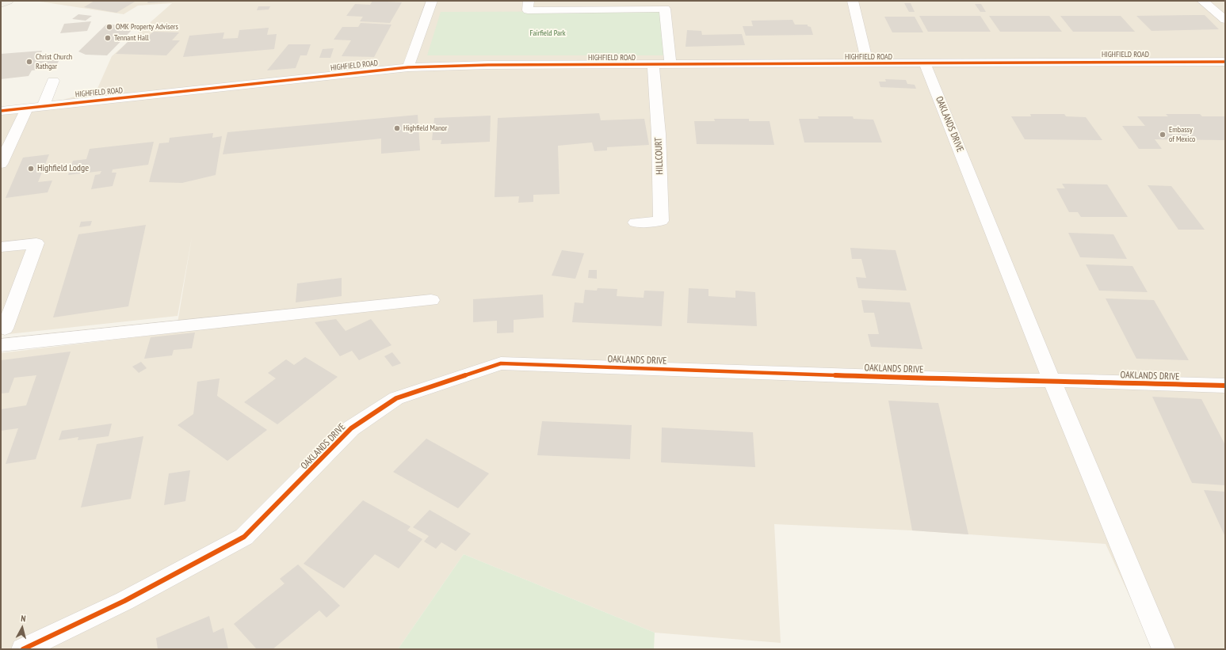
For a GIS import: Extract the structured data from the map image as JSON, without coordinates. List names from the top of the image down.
{
  "streets": {
    "street": ["HIGHFIELD ROAD", "OAKLANDS DRIVE", "HILLCOURT"]
  },
  "crossings": [
    ["HIGHFIELD ROAD", "OAKLANDS DRIVE"],
    ["HIGHFIELD ROAD", "HILLCOURT"]
  ],
  "parks": ["Fairfield Park"],
  "places": [
    "OMK Property Advisers",
    "Tennant Hall",
    "Christ Church Rathgar",
    "Highfield Manor",
    "Embassy of Mexico",
    "Highfield Lodge"
  ],
  "north": "top"
}
